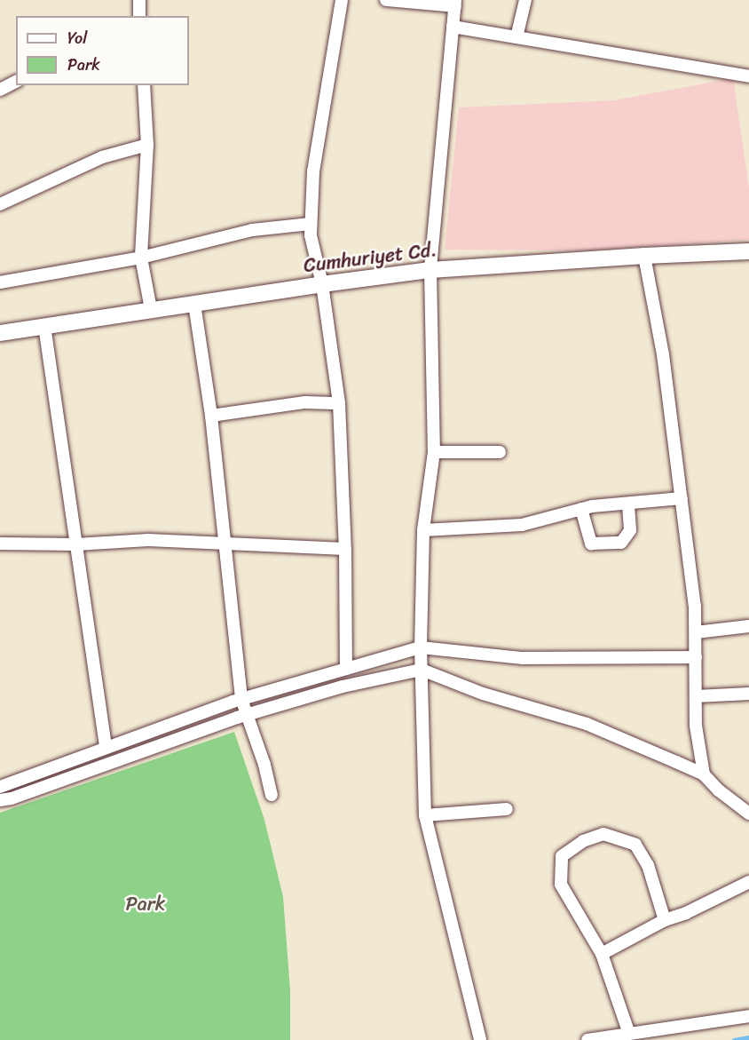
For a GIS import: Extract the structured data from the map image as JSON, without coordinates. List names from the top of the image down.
{
  "streets": {
    "main road": ["Cumhuriyet Cd."]
  },
  "parks": ["Park"],
  "legend": ["Yol", "Park"]
}
